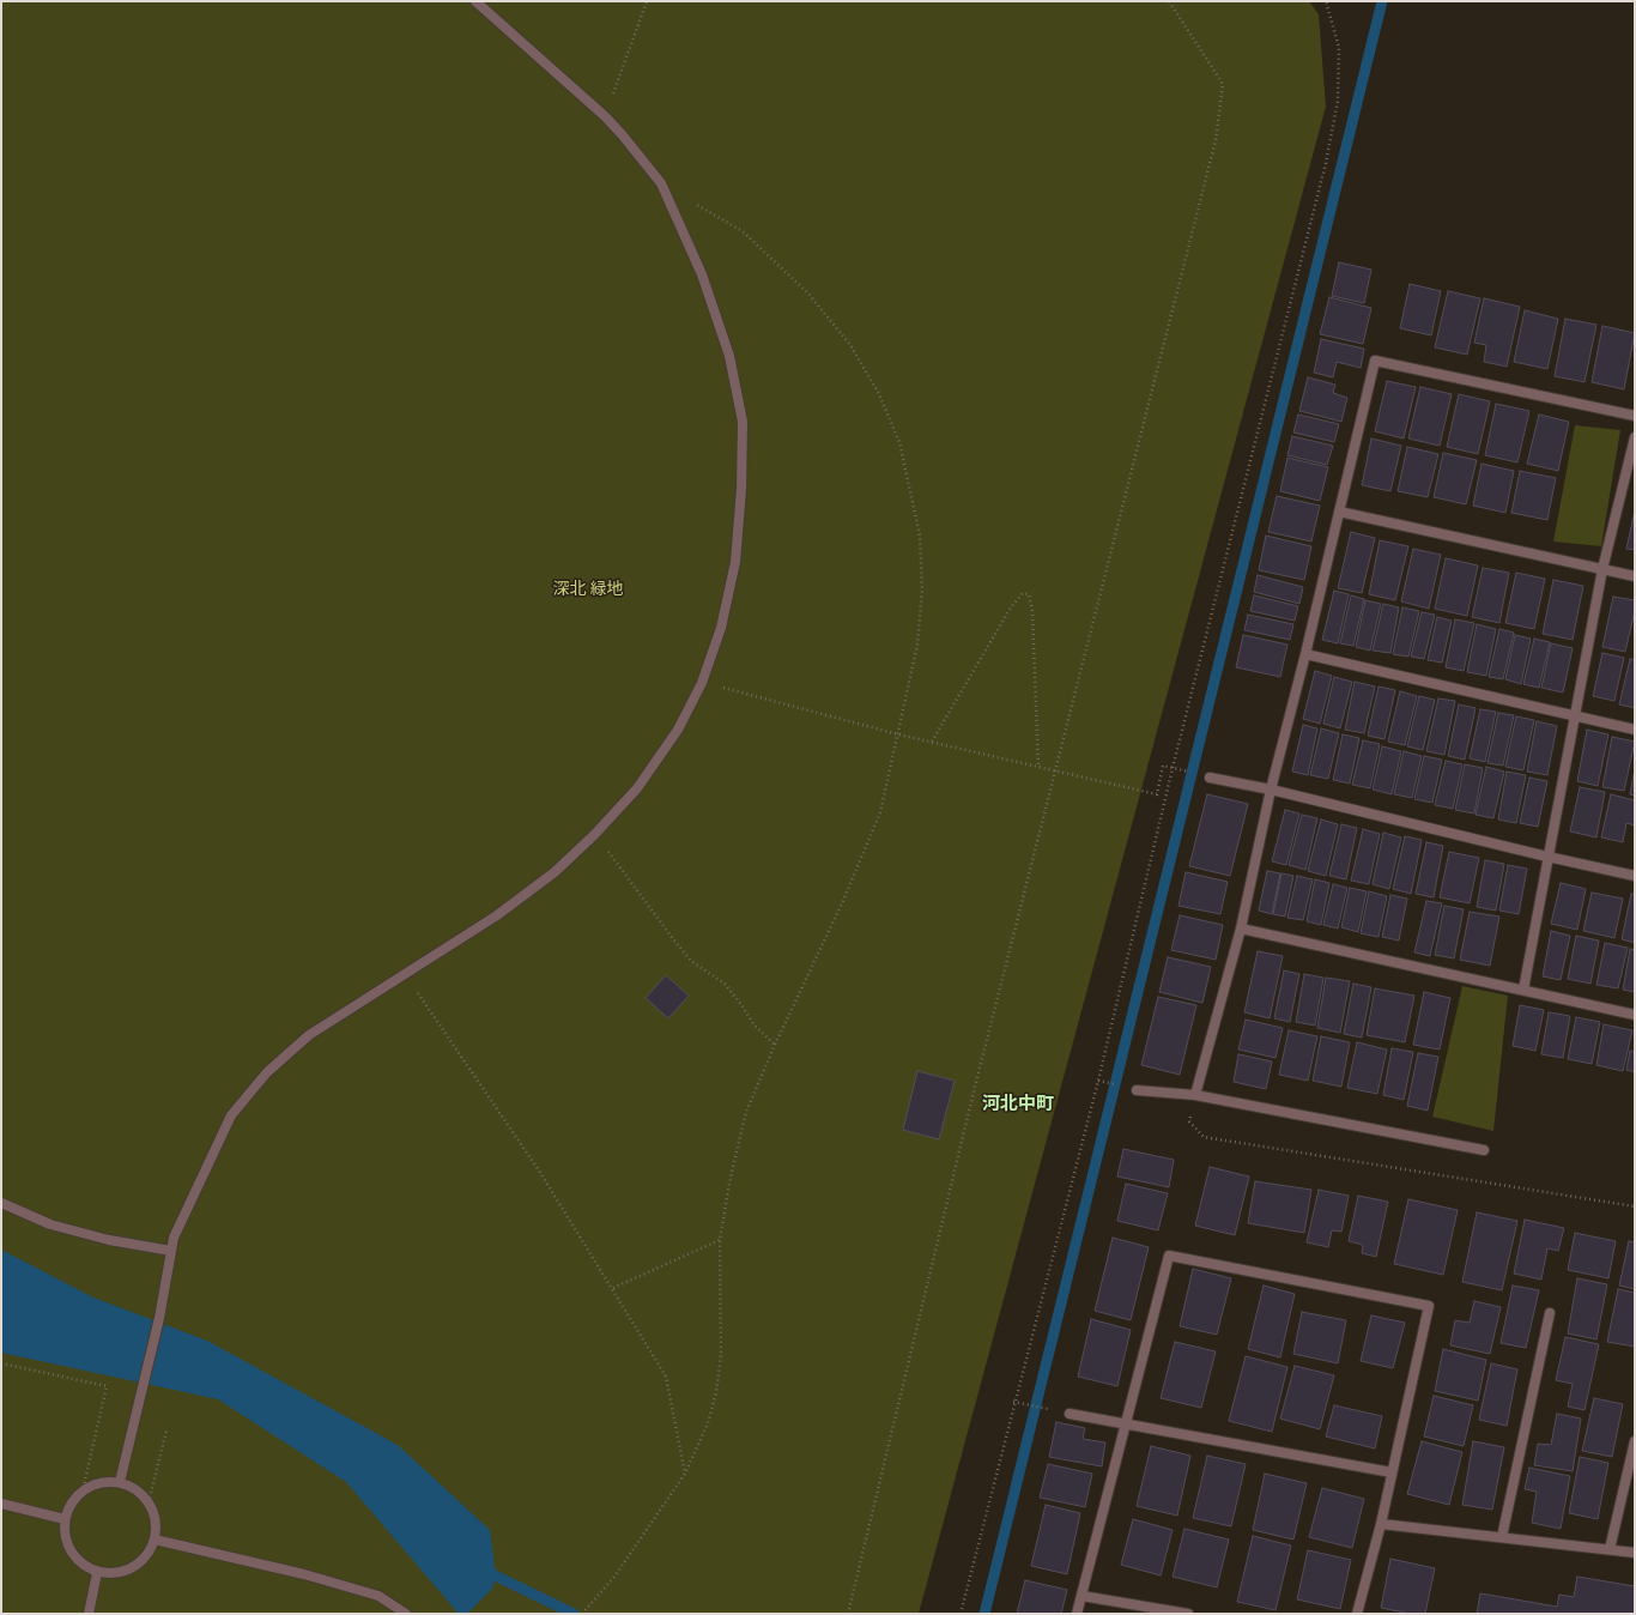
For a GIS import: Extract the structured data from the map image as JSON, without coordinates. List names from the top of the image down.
{
  "districts": ["河北中町"],
  "parks": ["深北 緑地"]
}
